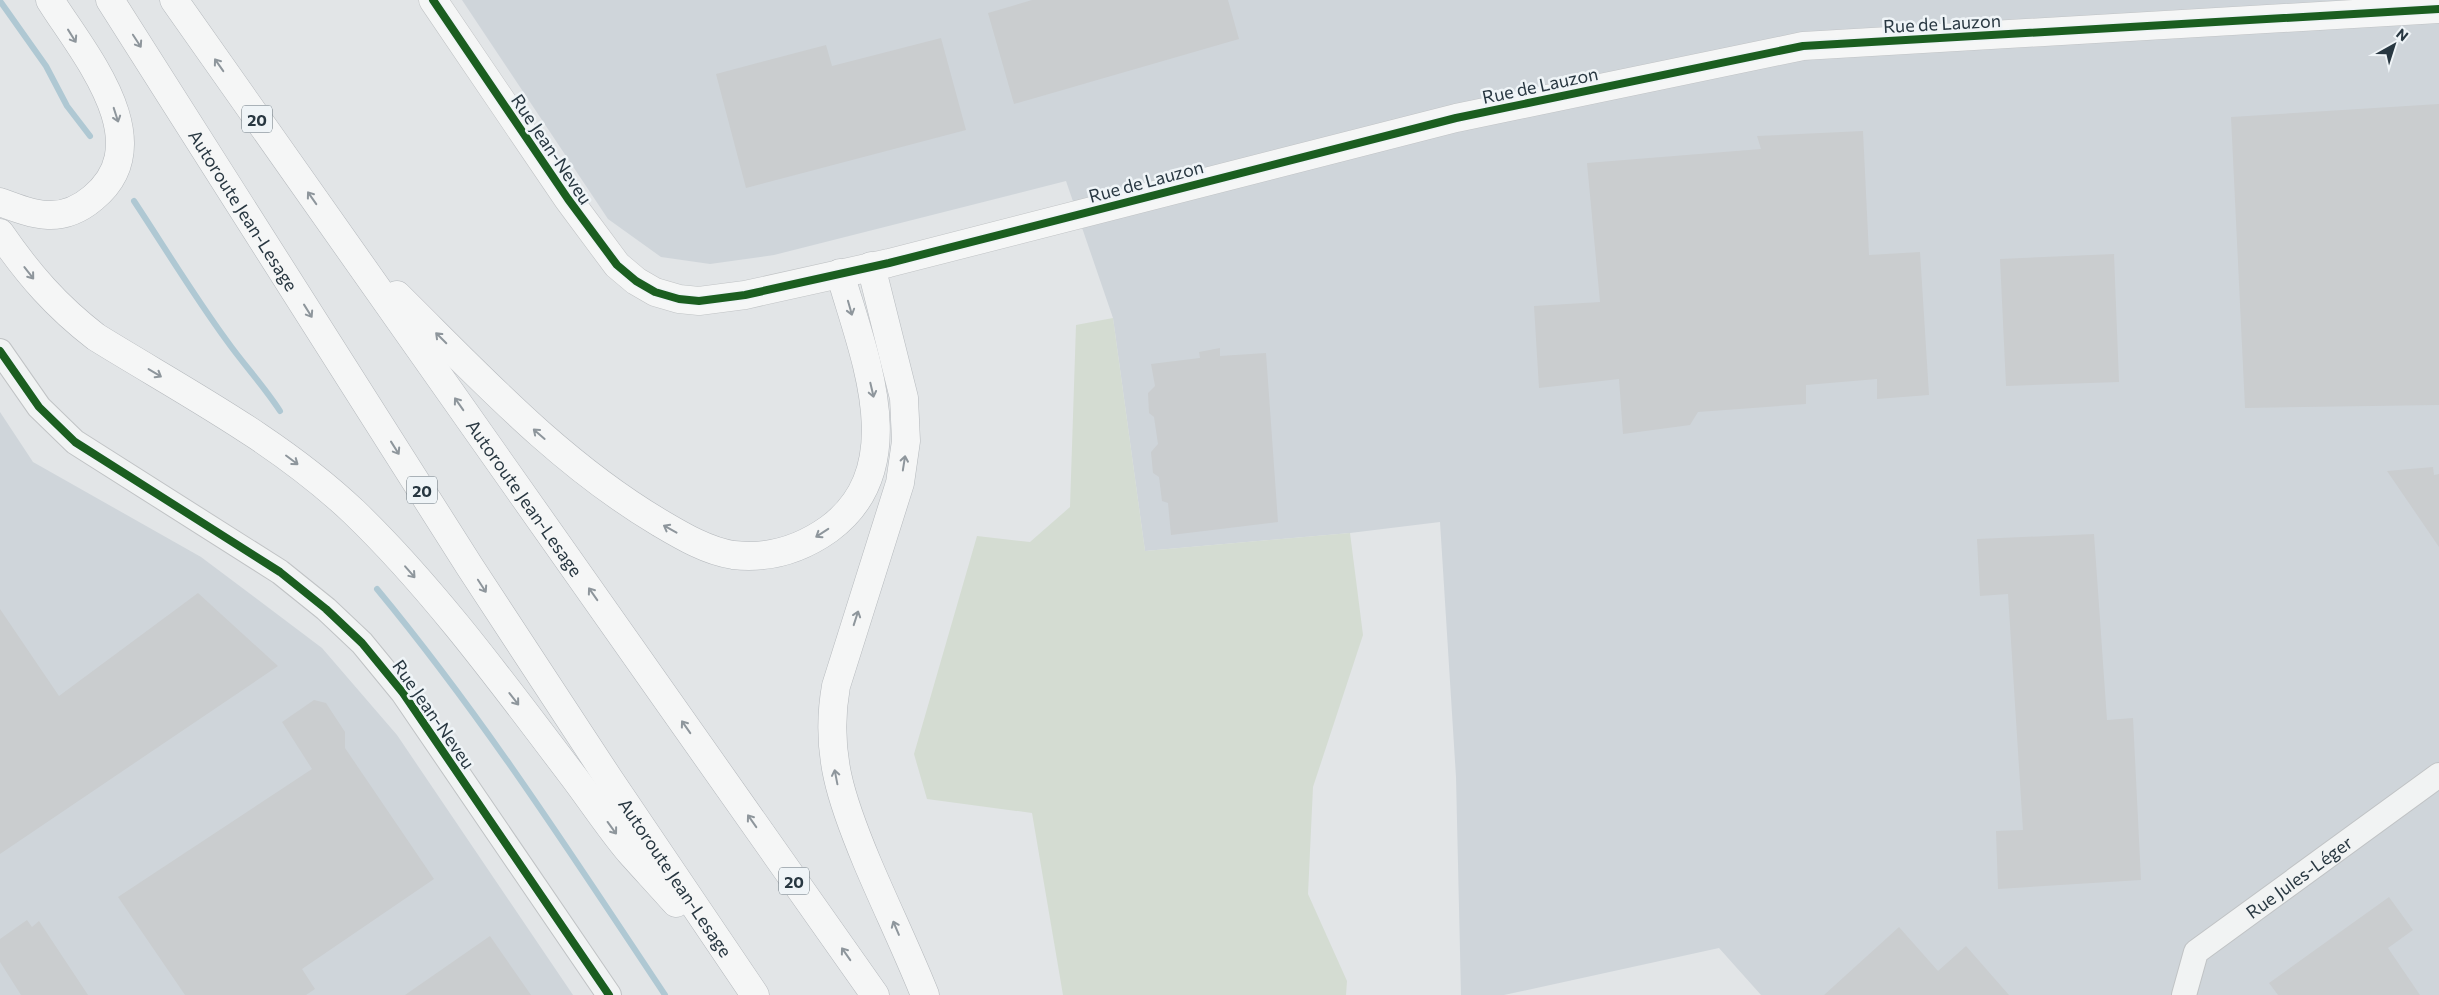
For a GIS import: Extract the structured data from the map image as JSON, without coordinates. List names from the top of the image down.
{
  "streets": {
    "main road": [
      "Rue de Lauzon",
      "20",
      "Rue Jean-Neveu",
      "Autoroute Jean-Lesage"
    ],
    "street": ["Rue Jules-Léger"]
  },
  "crossings": [
    ["Rue de Lauzon", "Rue Jean-Neveu"]
  ],
  "north": "top right"
}
